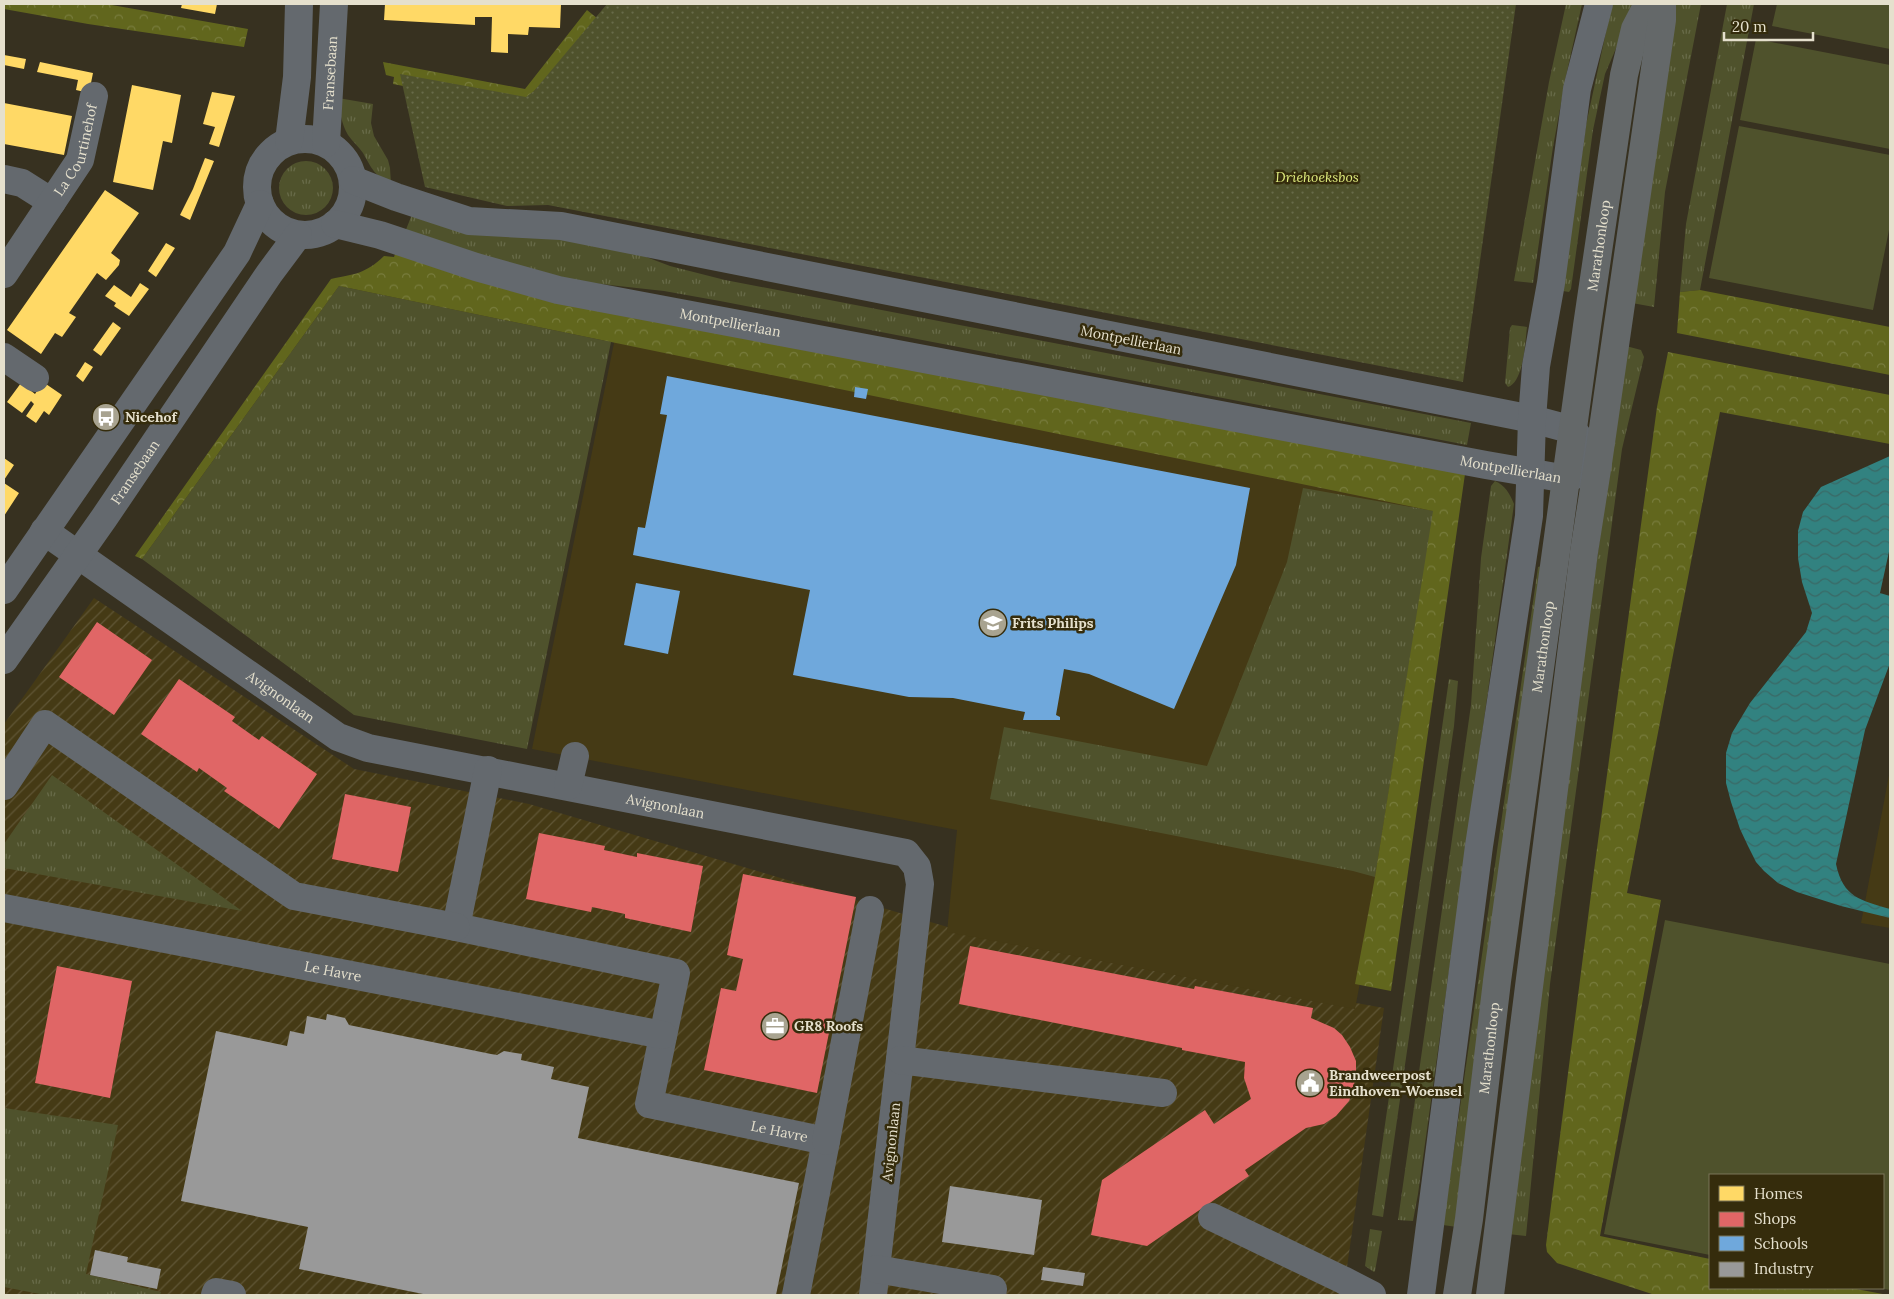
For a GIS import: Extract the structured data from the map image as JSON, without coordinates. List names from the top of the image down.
{
  "streets": {
    "main road": ["Marathonloop"],
    "street": [
      "Fransebaan",
      "La Courtinehof",
      "Montpellierlaan",
      "Avignonlaan",
      "Le Havre"
    ]
  },
  "crossings": [
    ["Fransebaan", "Montpellierlaan"],
    ["Fransebaan", "Avignonlaan"],
    ["Marathonloop", "Montpellierlaan"]
  ],
  "parks": ["Driehoeksbos"],
  "places": {
    "bus stop": ["Nicehof"],
    "school or university": ["Frits Philips"],
    "office": ["GR8 Roofs"],
    "public building": ["Brandweerpost Eindhoven-Woensel"]
  },
  "legend": [
    "Homes",
    "Shops",
    "Schools",
    "Industry"
  ],
  "scale_bar": "20 m"
}
